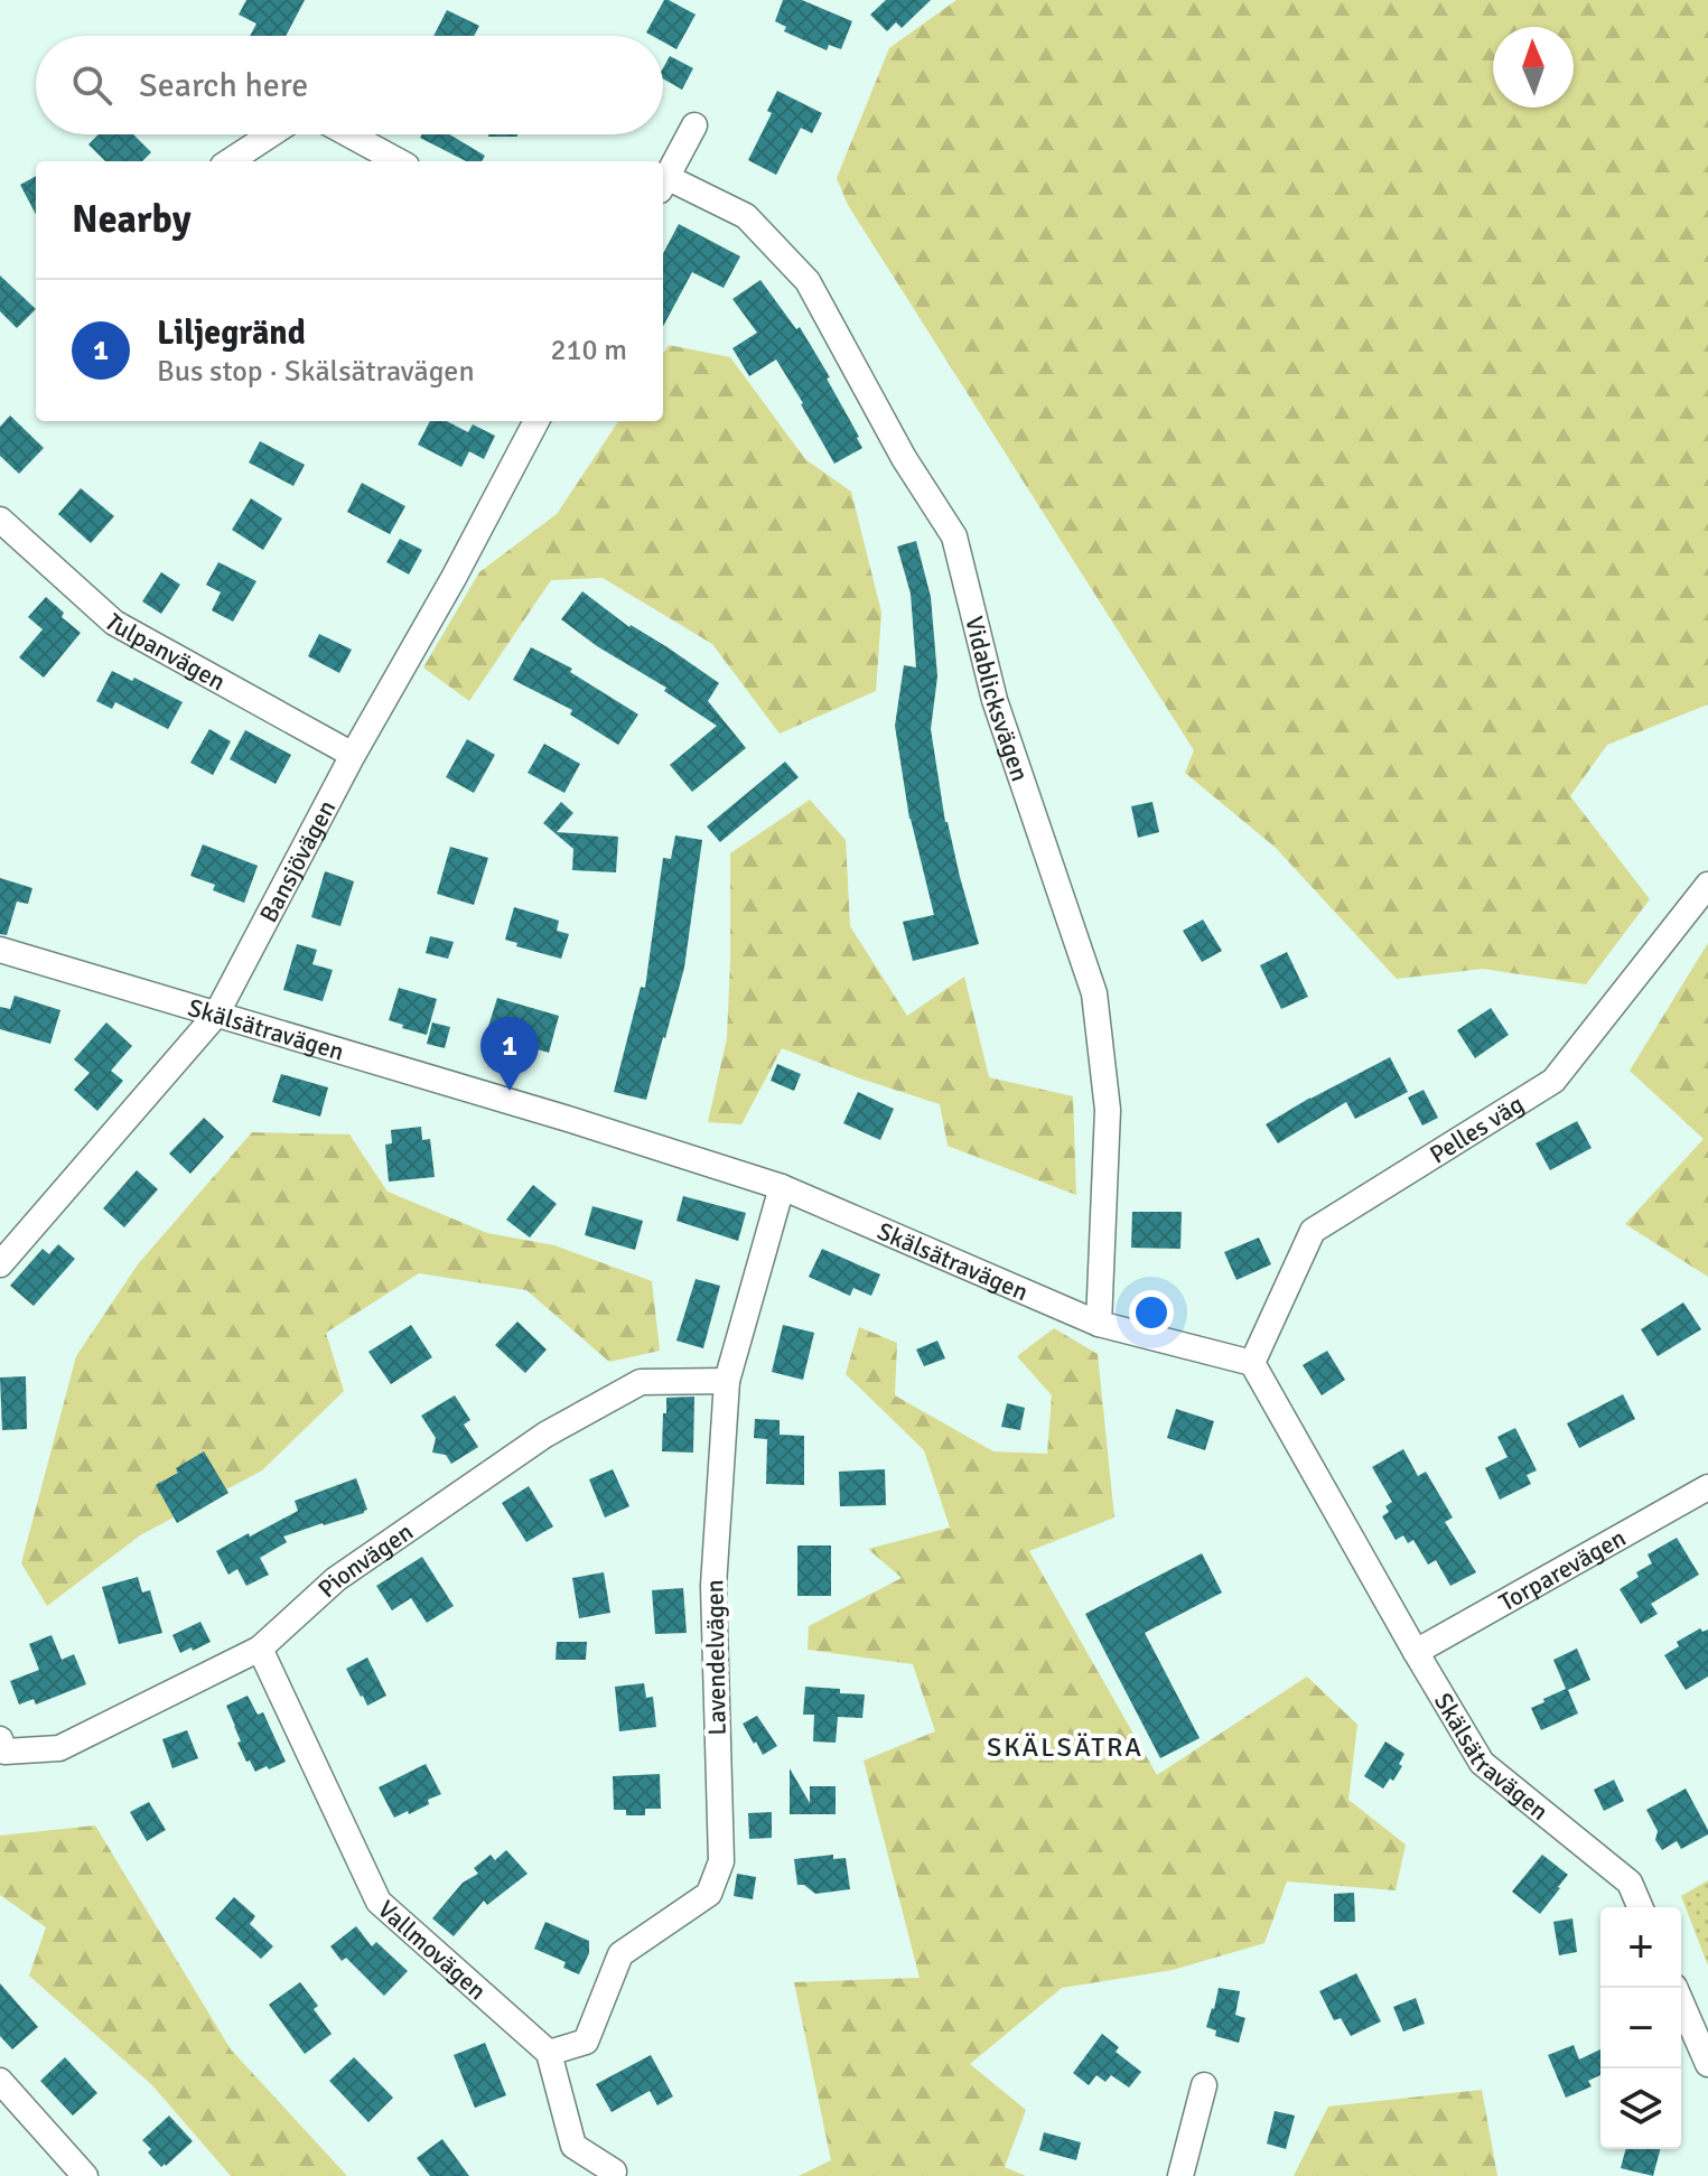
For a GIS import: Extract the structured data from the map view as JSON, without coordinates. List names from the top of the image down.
{
  "streets": {
    "street": [
      "Tulpanvägen",
      "Vidablicksvägen",
      "Bansjövägen",
      "Skälsätravägen",
      "Pelles väg",
      "Pionvägen",
      "Torparevägen",
      "Lavendelvägen",
      "Vallmovägen"
    ]
  },
  "crossings": [
    ["Tulpanvägen", "Bansjövägen"],
    ["Vidablicksvägen", "Skälsätravägen"],
    ["Bansjövägen", "Skälsätravägen"],
    ["Skälsätravägen", "Pelles väg"],
    ["Skälsätravägen", "Torparevägen"],
    ["Skälsätravägen", "Lavendelvägen"],
    ["Pionvägen", "Lavendelvägen"],
    ["Pionvägen", "Vallmovägen"],
    ["Lavendelvägen", "Vallmovägen"]
  ],
  "districts": ["SKÄLSÄTRA"],
  "north": "top",
  "page": {
    "search": "Search here",
    "heading": "Nearby",
    "list": [
      {
        "mark": "1",
        "name": "Liljegränd",
        "note": "Bus stop · Skälsätravägen",
        "value": "210 m"
      }
    ],
    "pins": "1",
    "map_buttons": ["+", "−"]
  }
}
